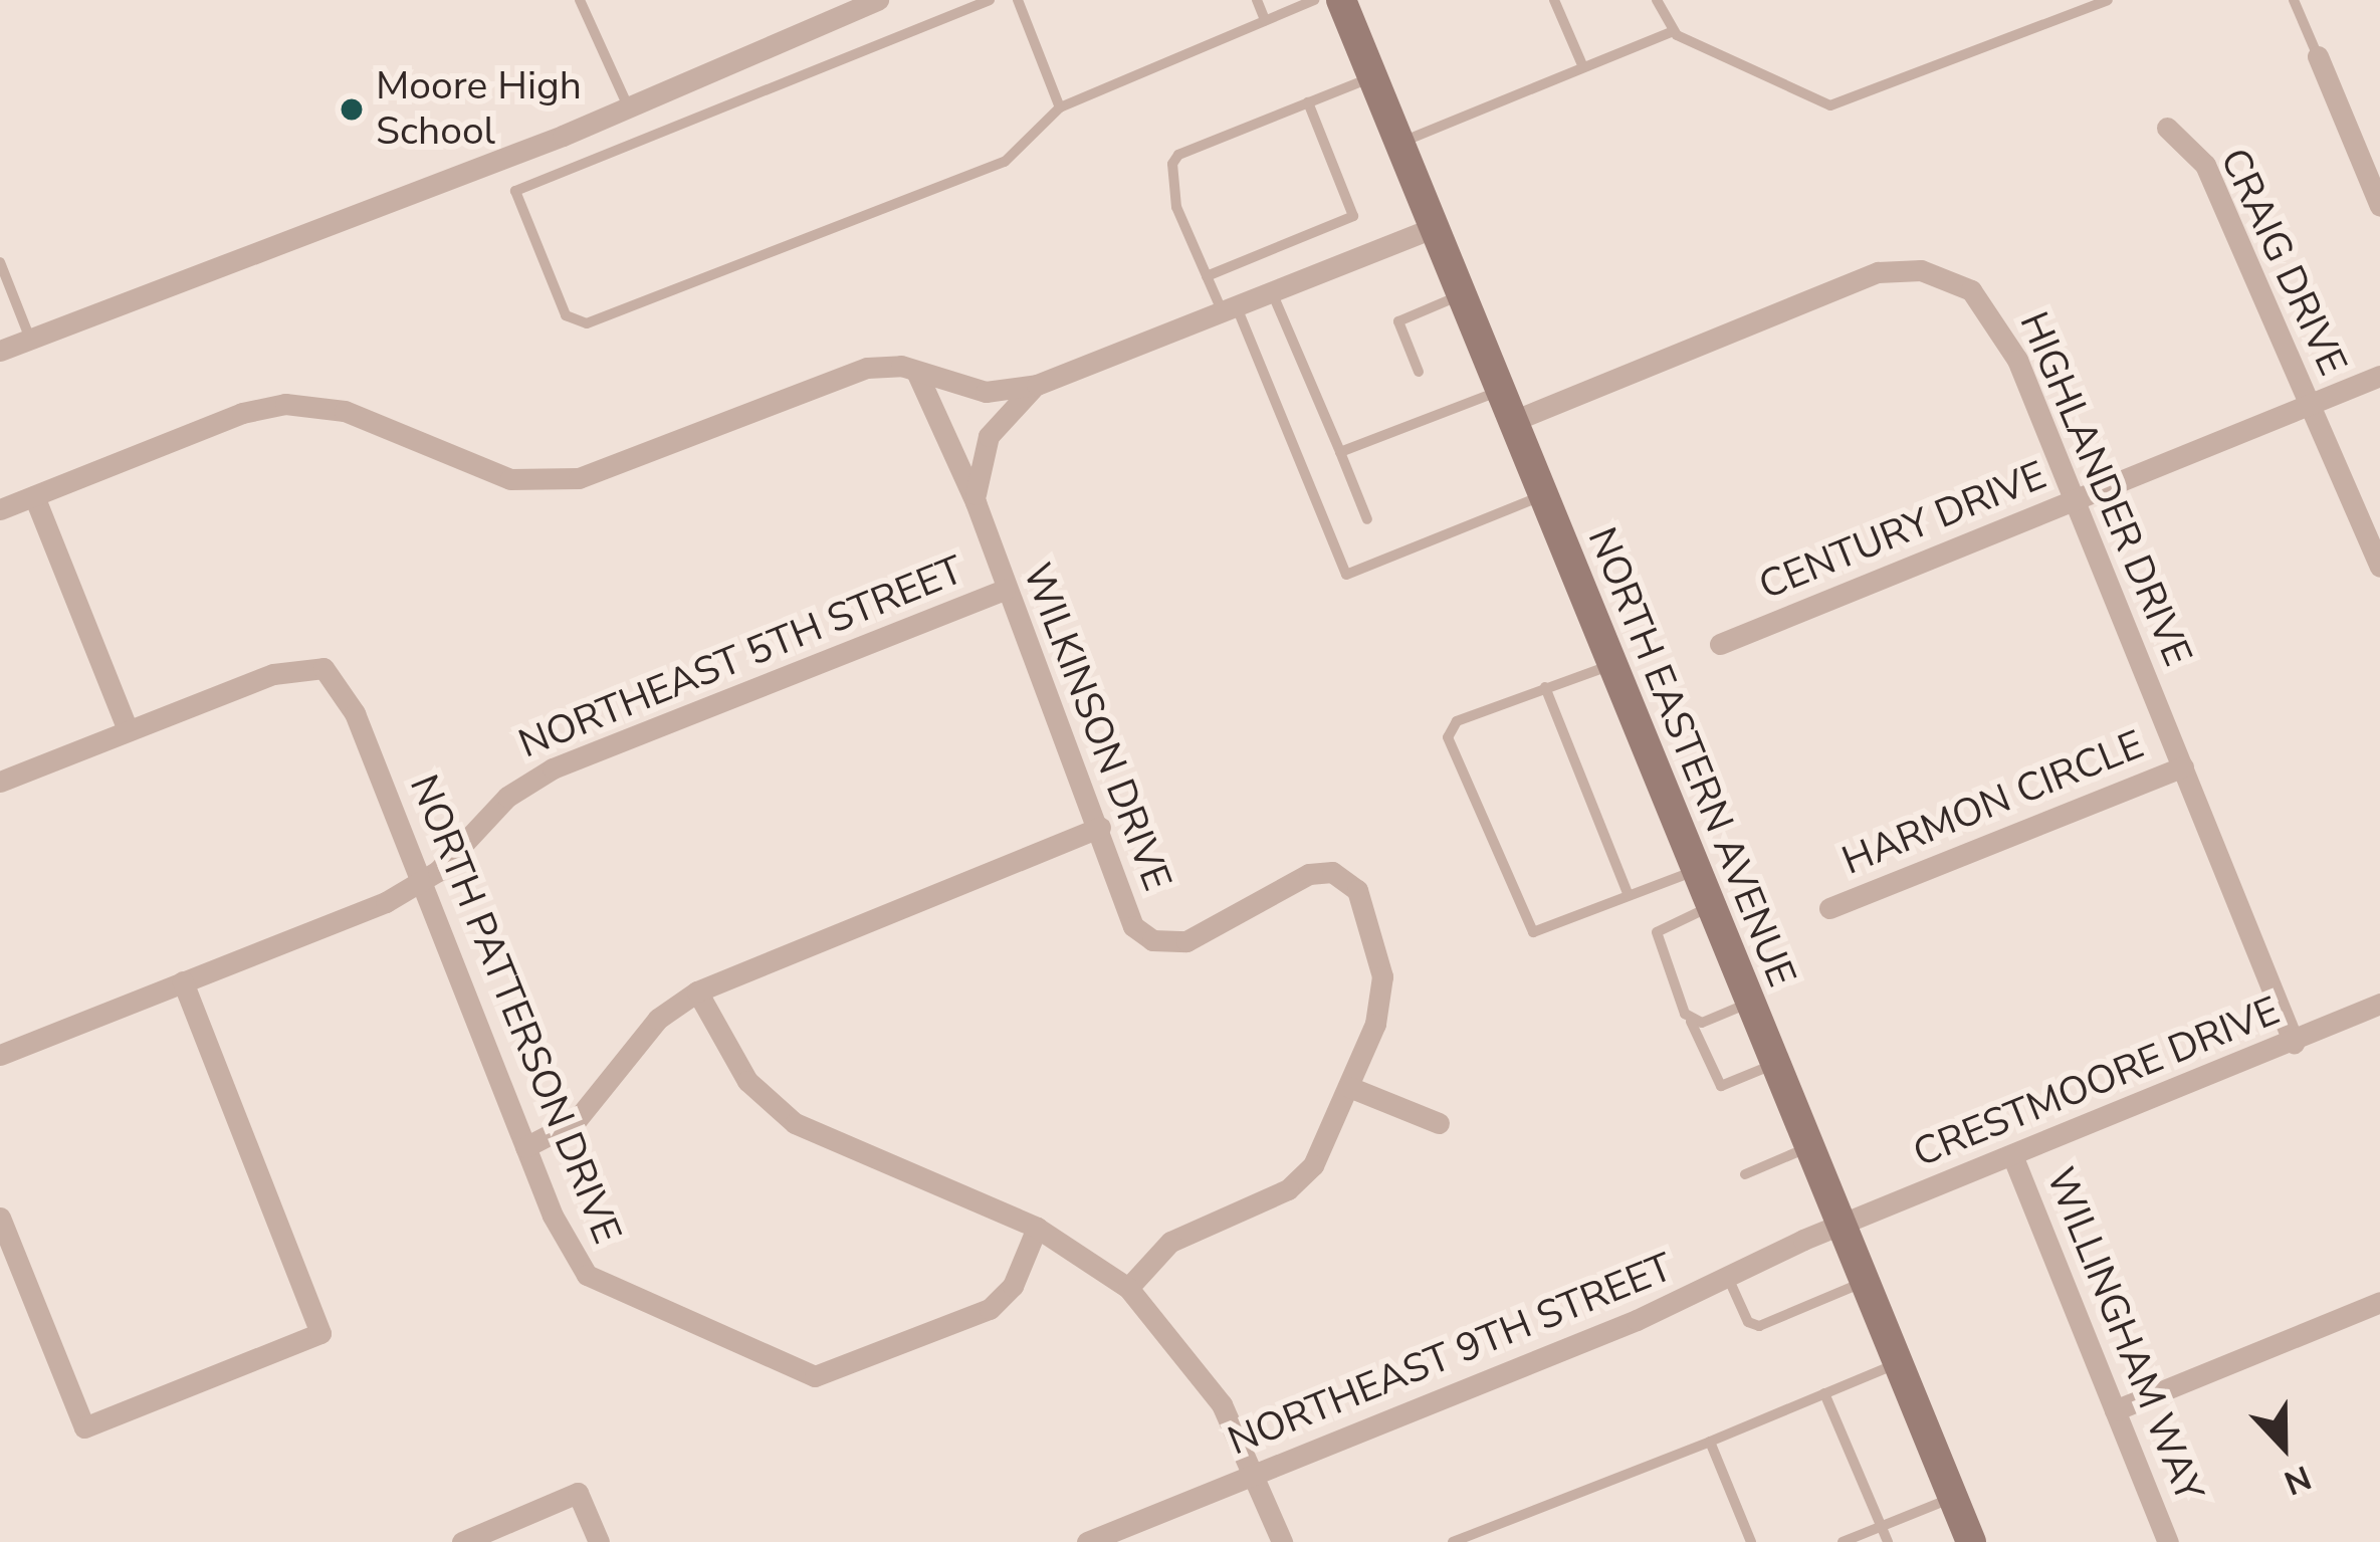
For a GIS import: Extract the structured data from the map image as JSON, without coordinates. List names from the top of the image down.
{
  "streets": {
    "main road": ["NORTH EASTERN AVENUE"],
    "street": [
      "CRAIG DRIVE",
      "HIGHLANDER DRIVE",
      "CENTURY DRIVE",
      "NORTHEAST 5TH STREET",
      "WILKINSON DRIVE",
      "HARMON CIRCLE",
      "NORTH PATTERSON DRIVE",
      "CRESTMOORE DRIVE",
      "WILLINGHAM WAY",
      "NORTHEAST 9TH STREET"
    ]
  },
  "crossings": [
    ["CRAIG DRIVE", "CENTURY DRIVE"],
    ["HIGHLANDER DRIVE", "CENTURY DRIVE"],
    ["HIGHLANDER DRIVE", "NORTH EASTERN AVENUE"],
    ["HIGHLANDER DRIVE", "HARMON CIRCLE"],
    ["HIGHLANDER DRIVE", "CRESTMOORE DRIVE"],
    ["NORTHEAST 5TH STREET", "WILKINSON DRIVE"],
    ["NORTHEAST 5TH STREET", "NORTH PATTERSON DRIVE"],
    ["NORTH EASTERN AVENUE", "CRESTMOORE DRIVE"],
    ["NORTH EASTERN AVENUE", "NORTHEAST 9TH STREET"],
    ["CRESTMOORE DRIVE", "WILLINGHAM WAY"],
    ["CRESTMOORE DRIVE", "NORTHEAST 9TH STREET"]
  ],
  "places": ["Moore High School"],
  "north": "bottom"
}
